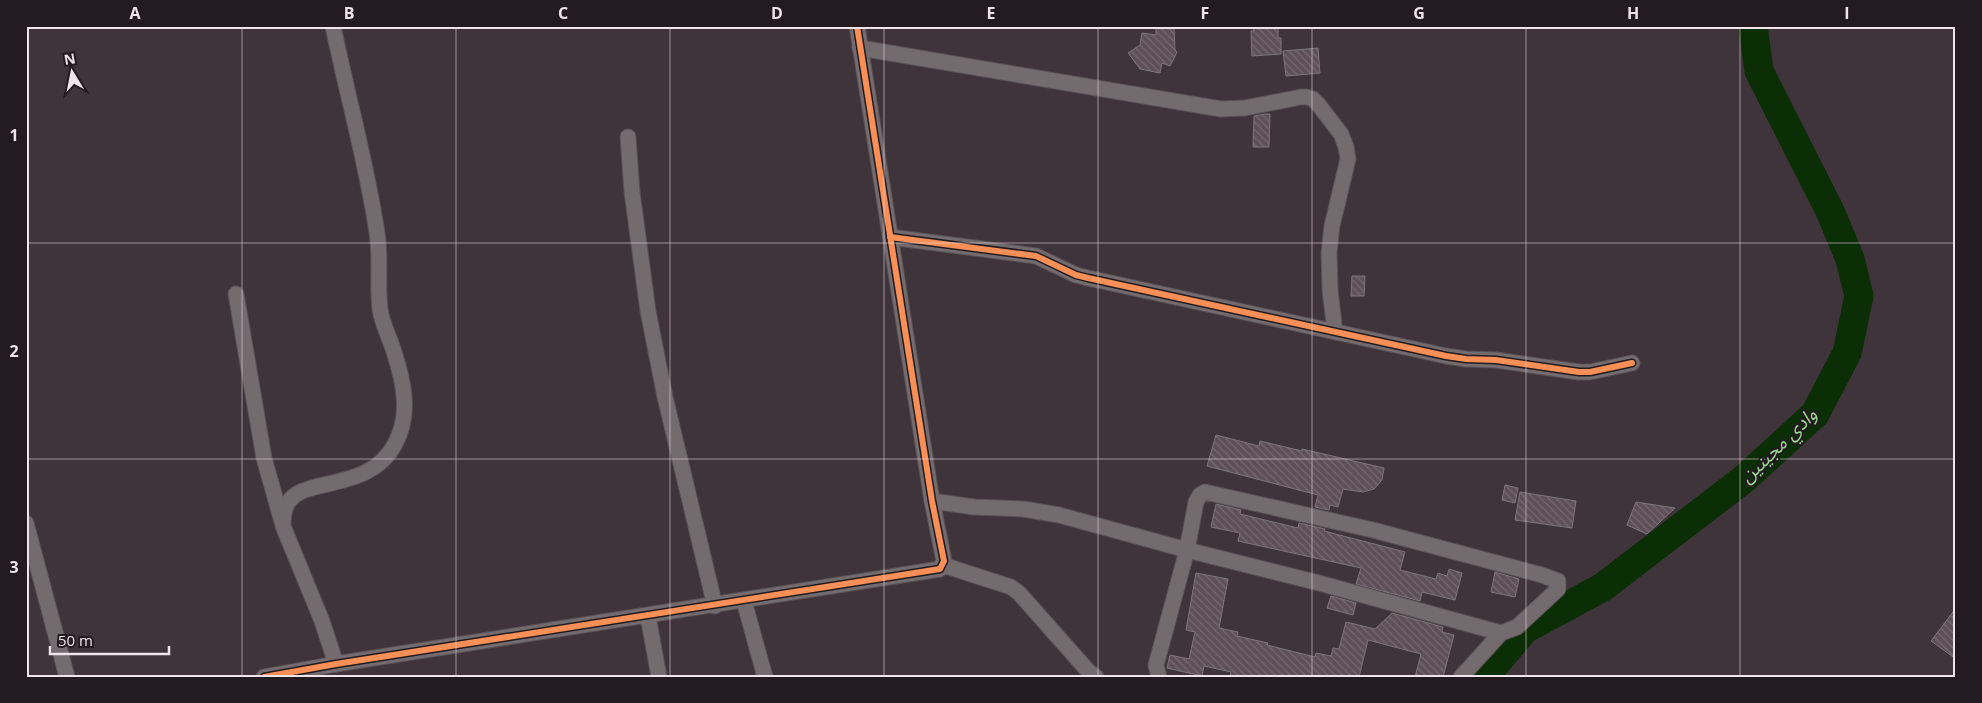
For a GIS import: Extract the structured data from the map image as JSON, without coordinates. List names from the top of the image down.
{
  "water": ["وادي مجينين"],
  "scale_bar": "50 m",
  "north": "top",
  "grid": {
    "columns": [
      "A",
      "B",
      "C",
      "D",
      "E",
      "F",
      "G",
      "H",
      "I"
    ],
    "rows": ["1", "2", "3"]
  }
}
